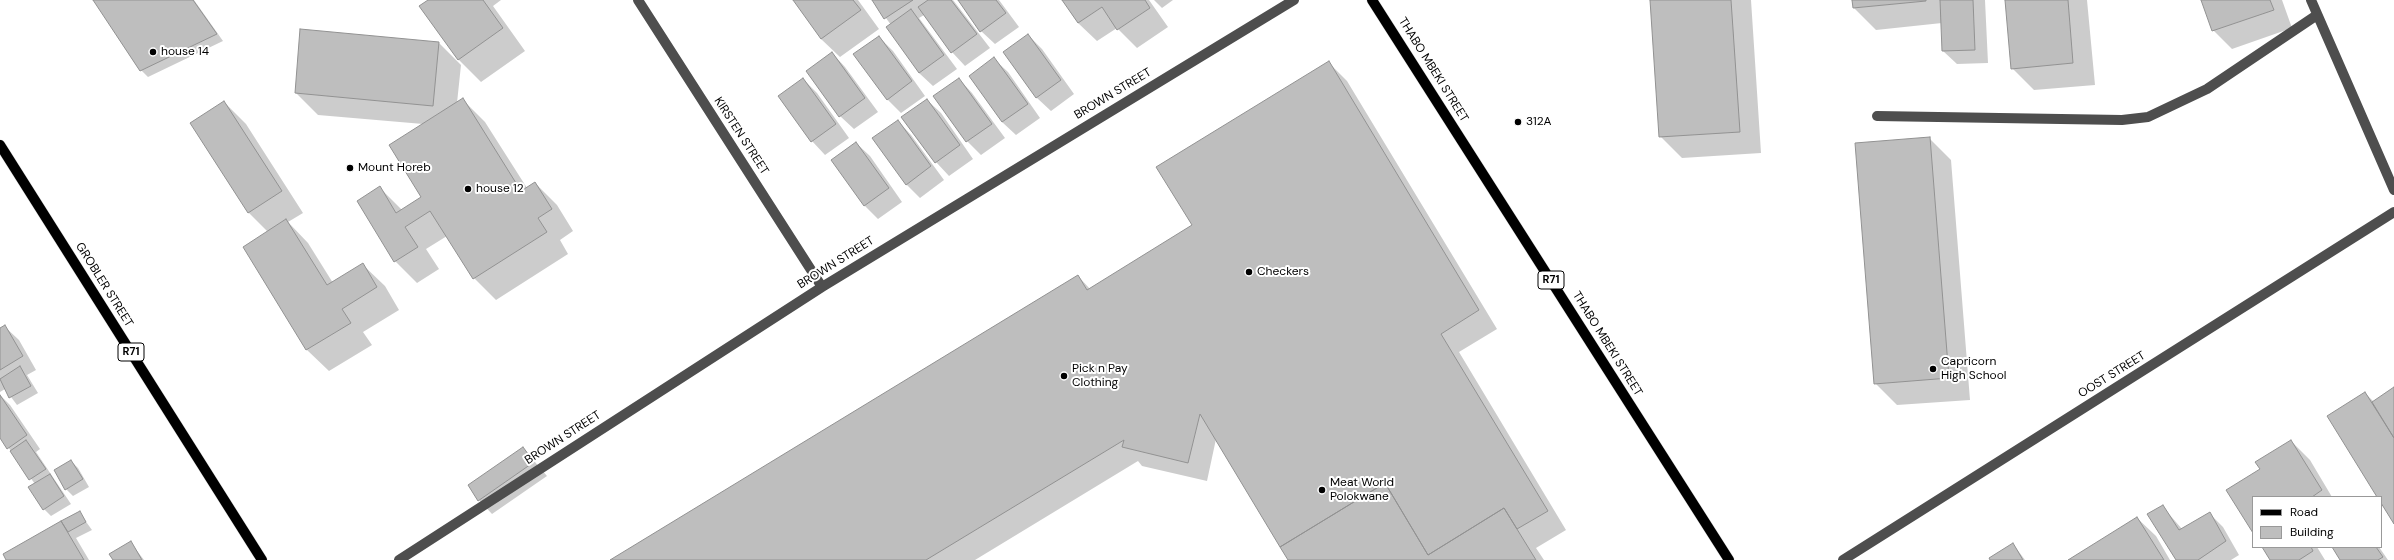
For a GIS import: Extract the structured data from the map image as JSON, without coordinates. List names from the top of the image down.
{
  "streets": {
    "main road": ["THABO MBEKI STREET", "R71", "GROBLER STREET"],
    "street": ["BROWN STREET", "KIRSTEN STREET", "OOST STREET"]
  },
  "crossings": [
    ["BROWN STREET", "KIRSTEN STREET"]
  ],
  "places": [
    "house 14",
    "312A",
    "Mount Horeb",
    "house 12",
    "Checkers",
    "Capricorn High School",
    "Pick n Pay Clothing",
    "Meat World Polokwane"
  ],
  "legend": ["Road", "Building"]
}
